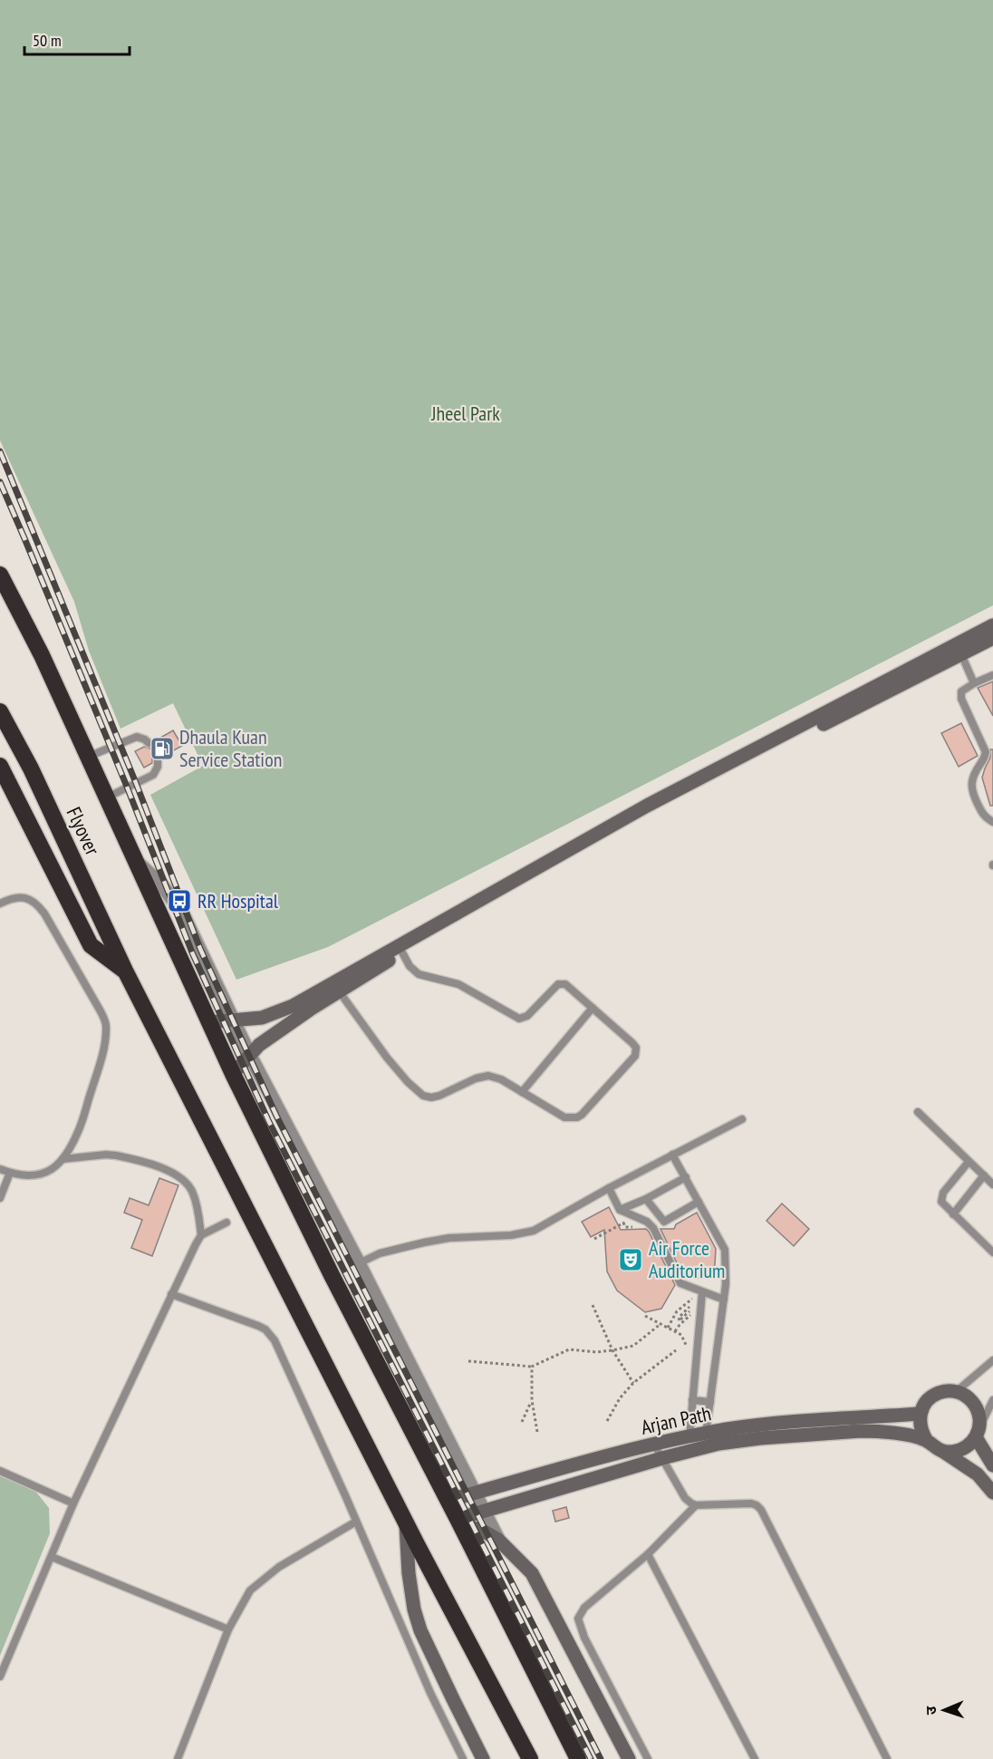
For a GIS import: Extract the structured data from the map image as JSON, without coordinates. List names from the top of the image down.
{
  "streets": {
    "highway": ["Flyover"],
    "main road": ["Arjan Path"]
  },
  "parks": ["Jheel Park"],
  "places": {
    "fuel station": ["Dhaula Kuan Service Station"],
    "bus stop": ["RR Hospital"],
    "theatre": ["Air Force Auditorium"]
  },
  "scale_bar": "50 m",
  "north": "left"
}
